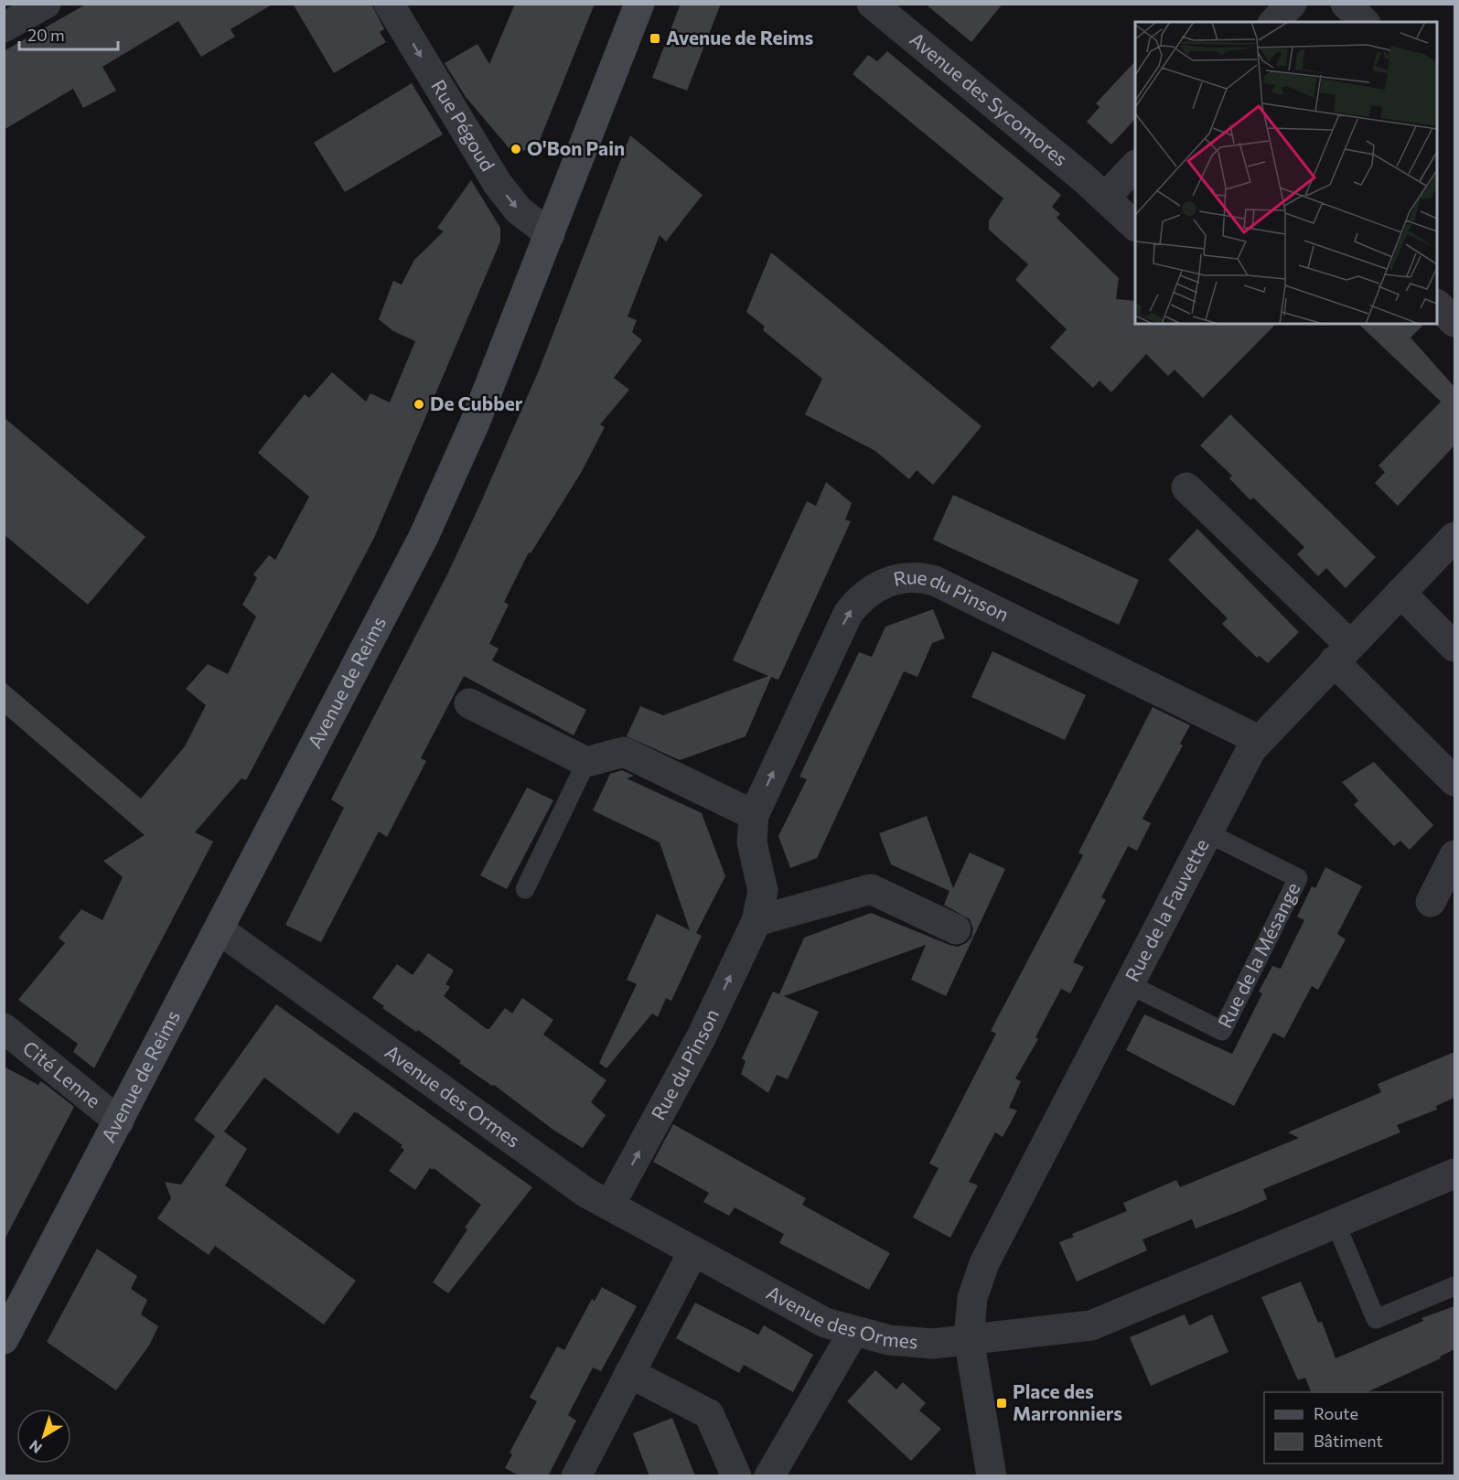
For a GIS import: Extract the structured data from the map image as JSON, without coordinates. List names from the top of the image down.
{
  "streets": {
    "street": [
      "Avenue des Sycomores",
      "Rue Pégoud",
      "Rue du Pinson",
      "Avenue de Reims",
      "Rue de la Fauvette",
      "Cité Lenne",
      "Avenue des Ormes"
    ],
    "lane": ["Rue de la Mésange"]
  },
  "crossings": [
    ["Rue Pégoud", "Avenue de Reims"],
    ["Rue du Pinson", "Rue de la Fauvette"],
    ["Rue du Pinson", "Avenue des Ormes"],
    ["Avenue de Reims", "Cité Lenne"],
    ["Avenue de Reims", "Avenue des Ormes"],
    ["Rue de la Fauvette", "Rue de la Mésange"],
    ["Rue de la Fauvette", "Avenue des Ormes"]
  ],
  "one_way": ["Rue Pégoud"],
  "places": {
    "transit": ["Avenue de Reims", "Place des Marronniers"],
    "other": ["O'Bon Pain", "De Cubber"]
  },
  "legend": ["Route", "Bâtiment"],
  "scale_bar": "20 m",
  "north": "bottom left"
}
